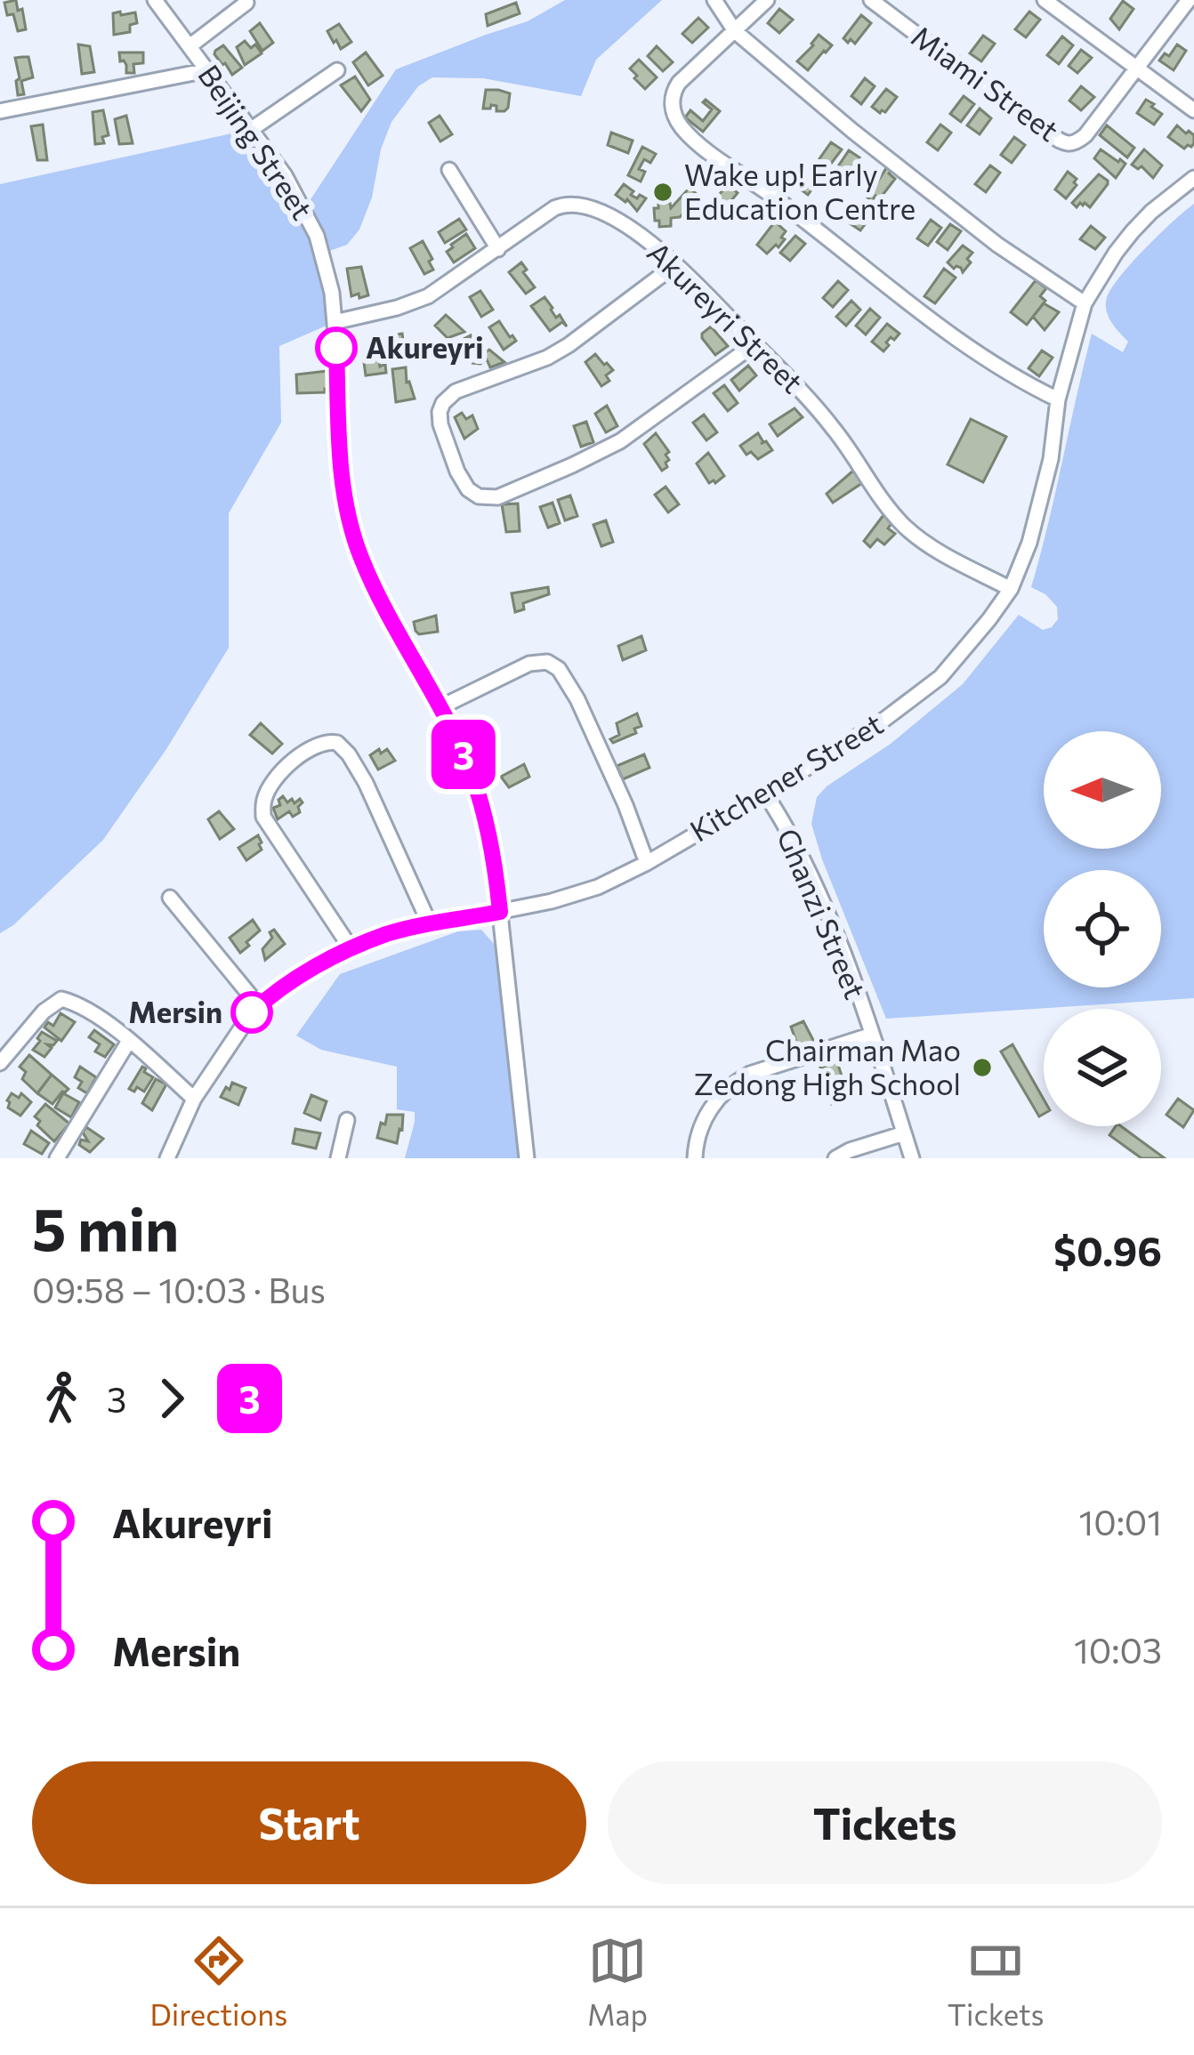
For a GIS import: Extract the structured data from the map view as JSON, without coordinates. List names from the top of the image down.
{
  "streets": {
    "street": [
      "Miami Street",
      "Beijing Street",
      "Akureyri Street",
      "Kitchener Street",
      "Ghanzi Street"
    ]
  },
  "crossings": [
    ["Beijing Street", "Akureyri Street"],
    ["Beijing Street", "Kitchener Street"],
    ["Akureyri Street", "Kitchener Street"],
    ["Kitchener Street", "Ghanzi Street"]
  ],
  "places": [
    "Wake up! Early Education Centre",
    "Akureyri",
    "Mersin",
    "Chairman Mao Zedong High School"
  ],
  "lines": ["bus line 3"],
  "north": "left",
  "page": {
    "on_map": "3",
    "heading": ["5 min", "09:58 – 10:03 · Bus", "$0.96"],
    "legs": ["3", "3"],
    "list": [
      {
        "name": "Akureyri",
        "value": "10:01"
      },
      {
        "name": "Mersin",
        "value": "10:03"
      }
    ],
    "buttons": ["Start", "Tickets"],
    "tabs": ["Directions", "Map", "Tickets"]
  }
}
